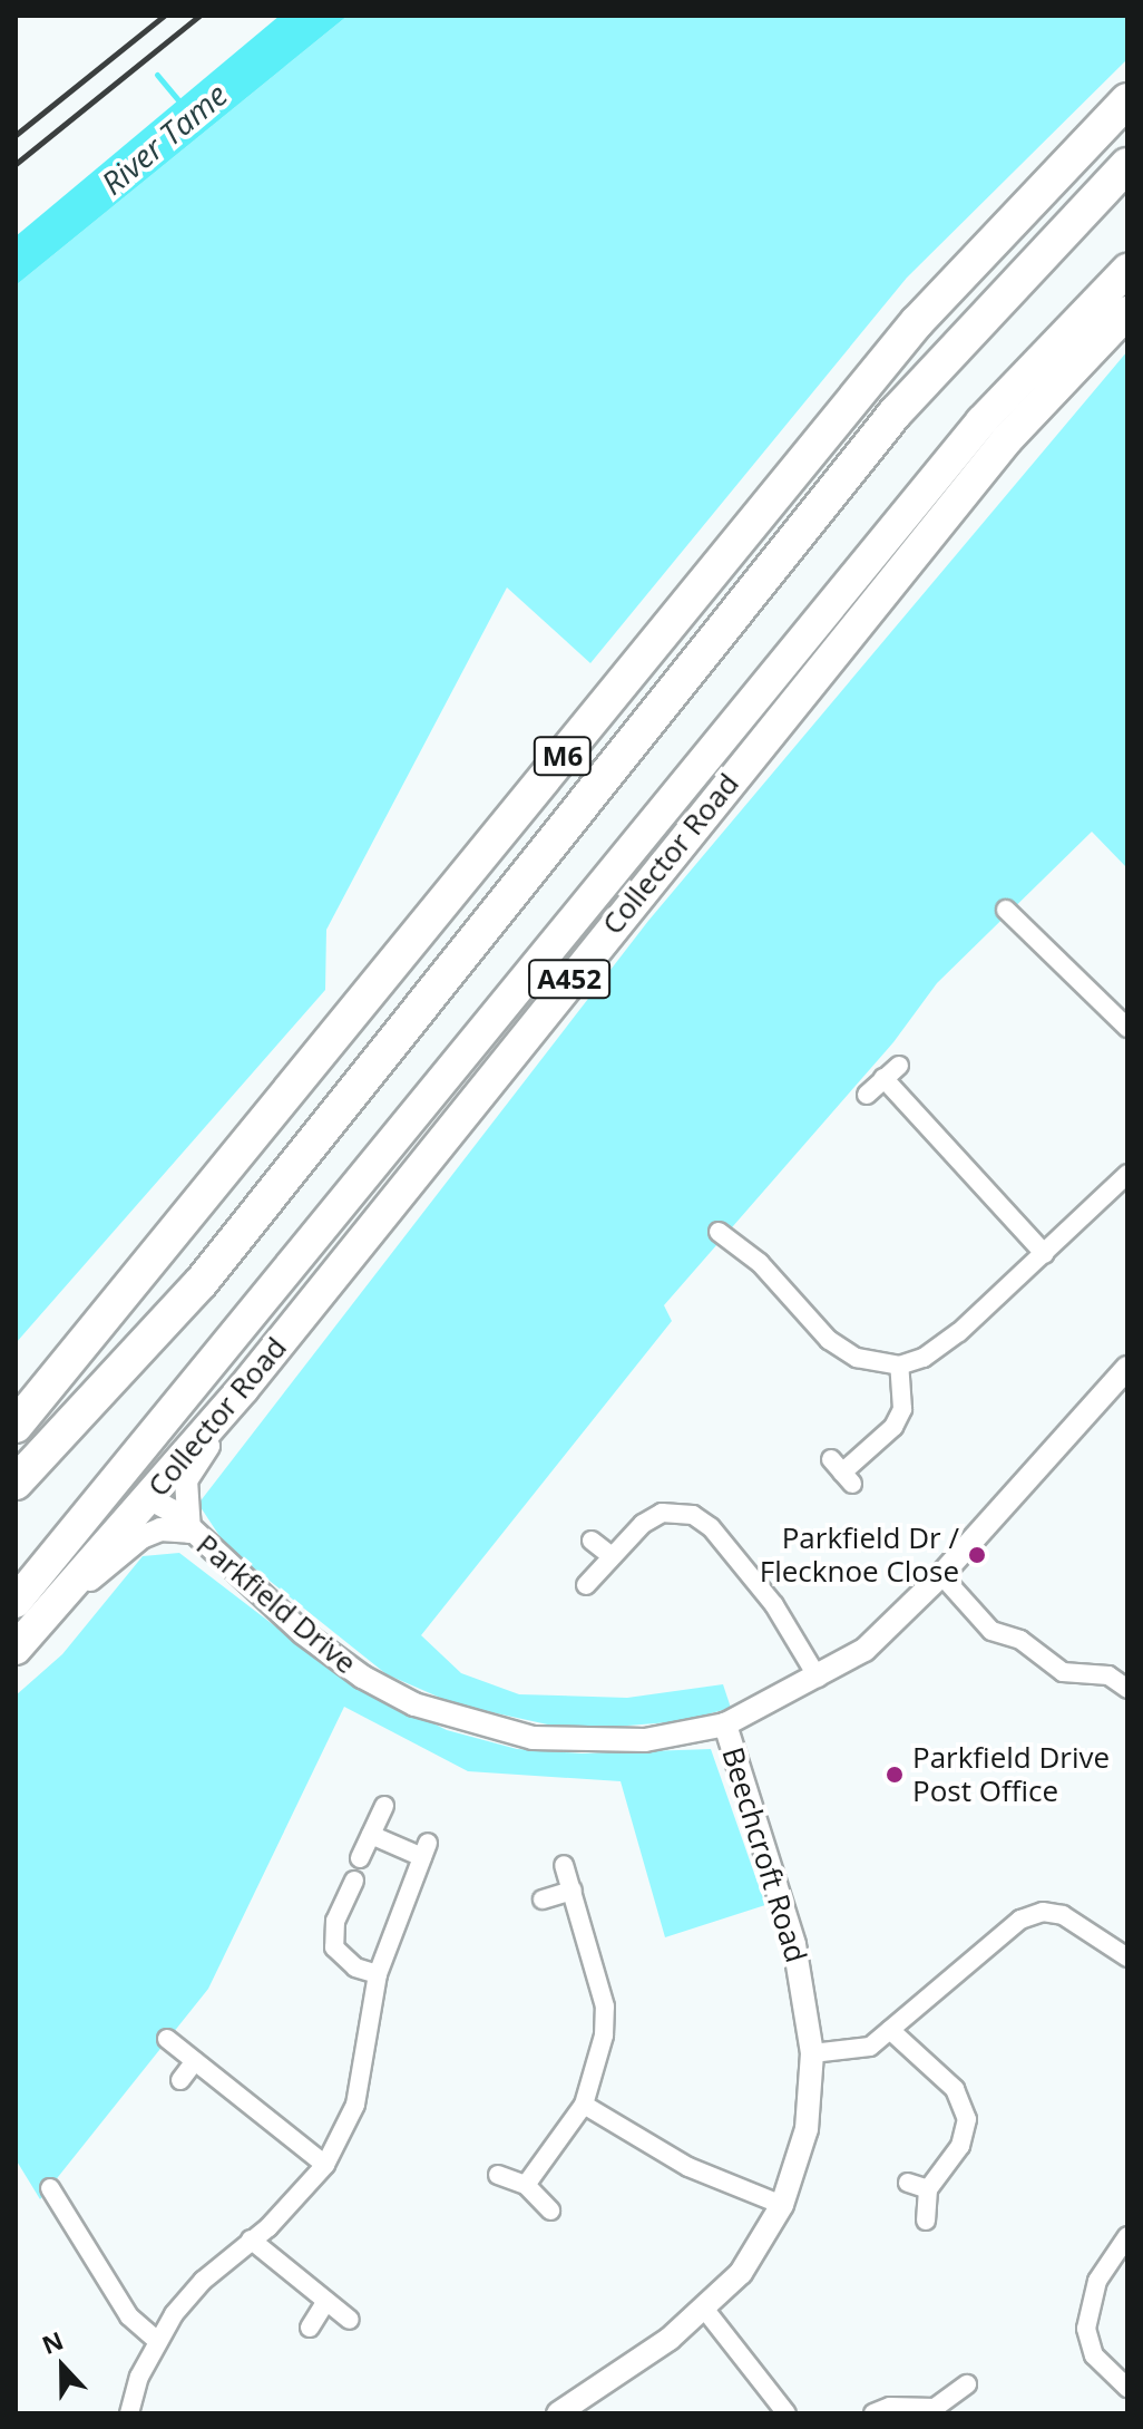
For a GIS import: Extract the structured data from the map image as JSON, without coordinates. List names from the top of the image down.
{
  "streets": {
    "highway": ["M6", "Collector Road", "A452"],
    "street": ["Parkfield Drive", "Beechcroft Road"]
  },
  "crossings": [
    ["Collector Road", "Parkfield Drive"],
    ["Parkfield Drive", "Beechcroft Road"]
  ],
  "water": ["River Tame"],
  "places": ["Parkfield Dr / Flecknoe Close", "Parkfield Drive Post Office"],
  "north": "top"
}
